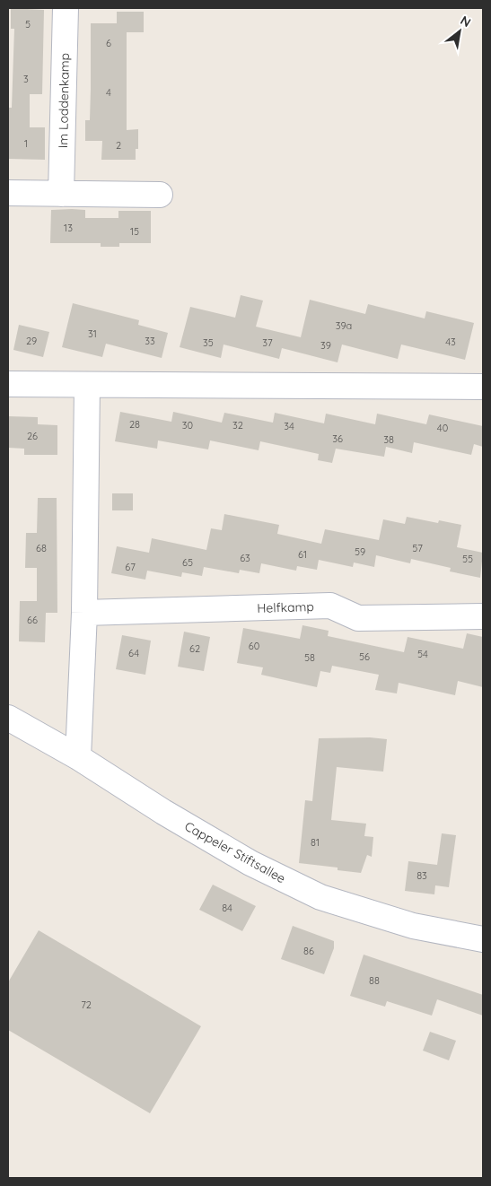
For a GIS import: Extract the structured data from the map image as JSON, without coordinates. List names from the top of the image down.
{
  "streets": {
    "street": ["Im Loddenkamp", "Helfkamp", "Cappeler Stiftsallee"]
  },
  "house_numbers": [
    "5",
    "6",
    "3",
    "4",
    "1",
    "2",
    "13",
    "15",
    "39a",
    "31",
    "29",
    "33",
    "43",
    "35",
    "37",
    "39",
    "28",
    "30",
    "32",
    "34",
    "40",
    "26",
    "36",
    "38",
    "68",
    "57",
    "59",
    "61",
    "63",
    "55",
    "65",
    "67",
    "66",
    "60",
    "62",
    "64",
    "54",
    "56",
    "58",
    "81",
    "83",
    "84",
    "86",
    "88",
    "72"
  ],
  "north": "top right"
}
